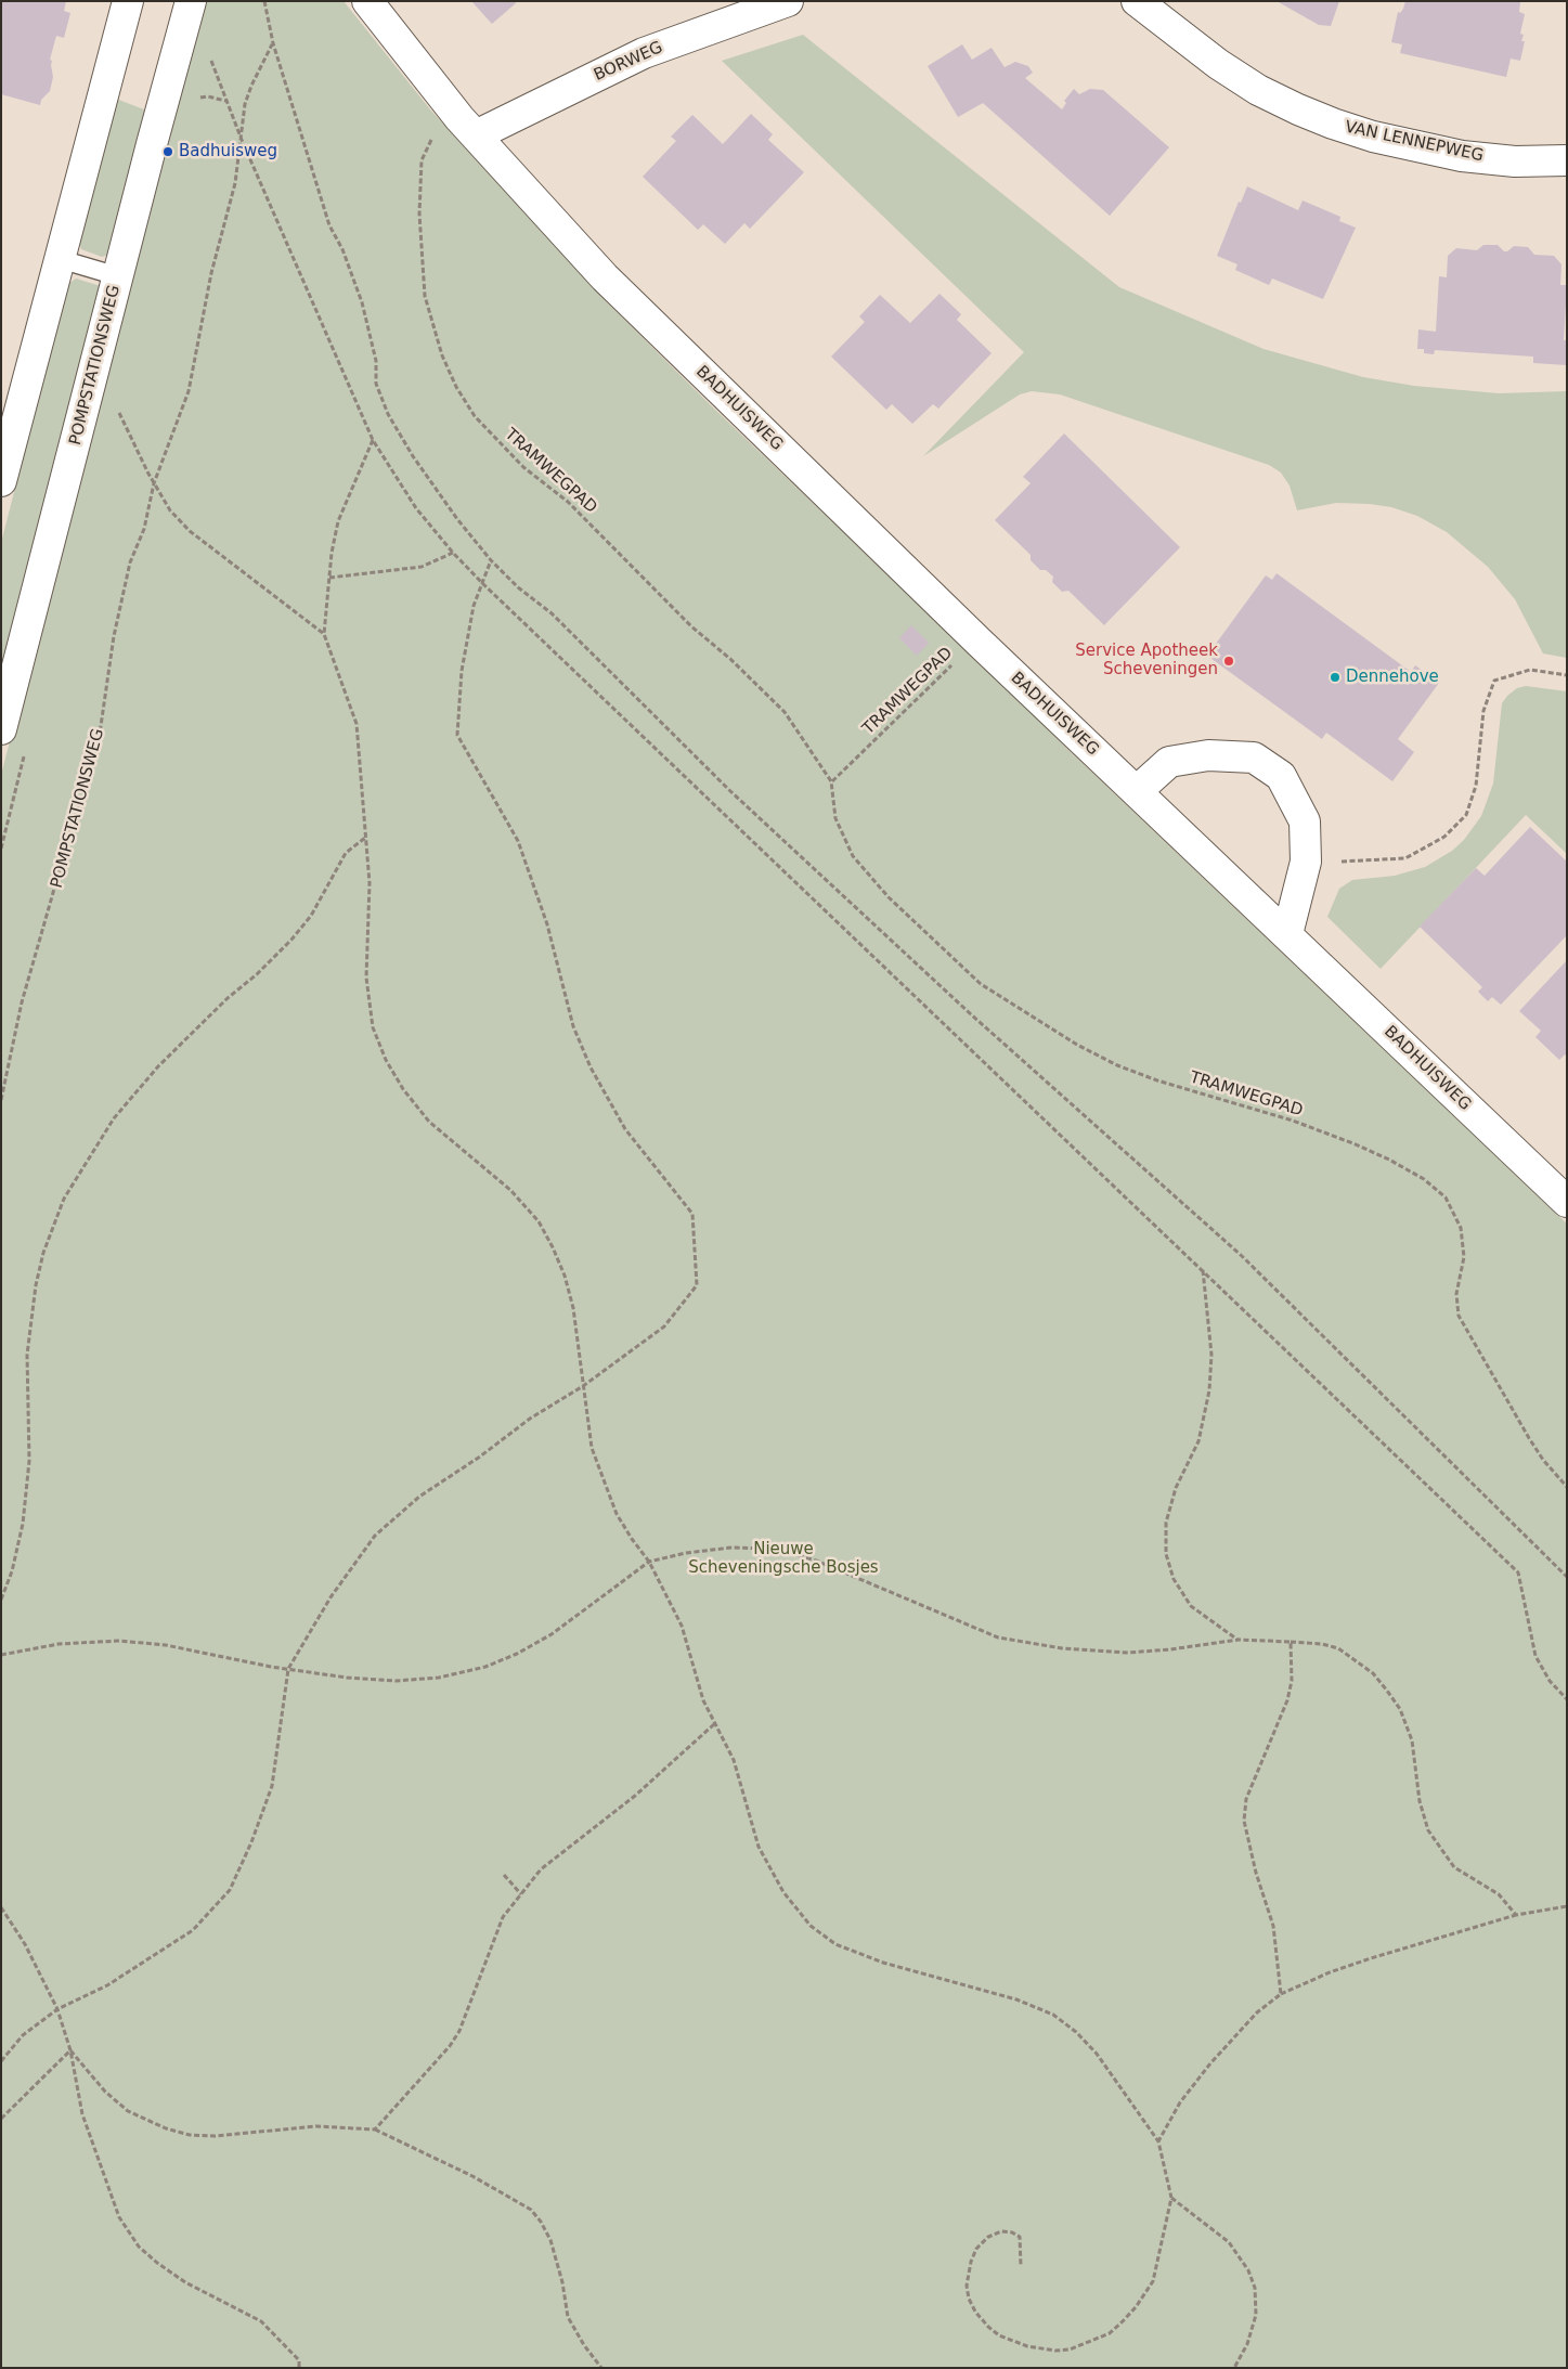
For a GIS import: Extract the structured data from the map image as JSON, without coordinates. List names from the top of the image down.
{
  "streets": {
    "street": [
      "BORWEG",
      "VAN LENNEPWEG",
      "POMPSTATIONSWEG",
      "BADHUISWEG"
    ],
    "path": ["TRAMWEGPAD"]
  },
  "crossings": [
    ["BORWEG", "BADHUISWEG"],
    ["BORWEG", "TRAMWEGPAD"],
    ["BADHUISWEG", "TRAMWEGPAD"]
  ],
  "parks": ["Nieuwe Scheveningsche Bosjes"],
  "places": ["Badhuisweg", "Service Apotheek Scheveningen", "Dennehove"]
}
